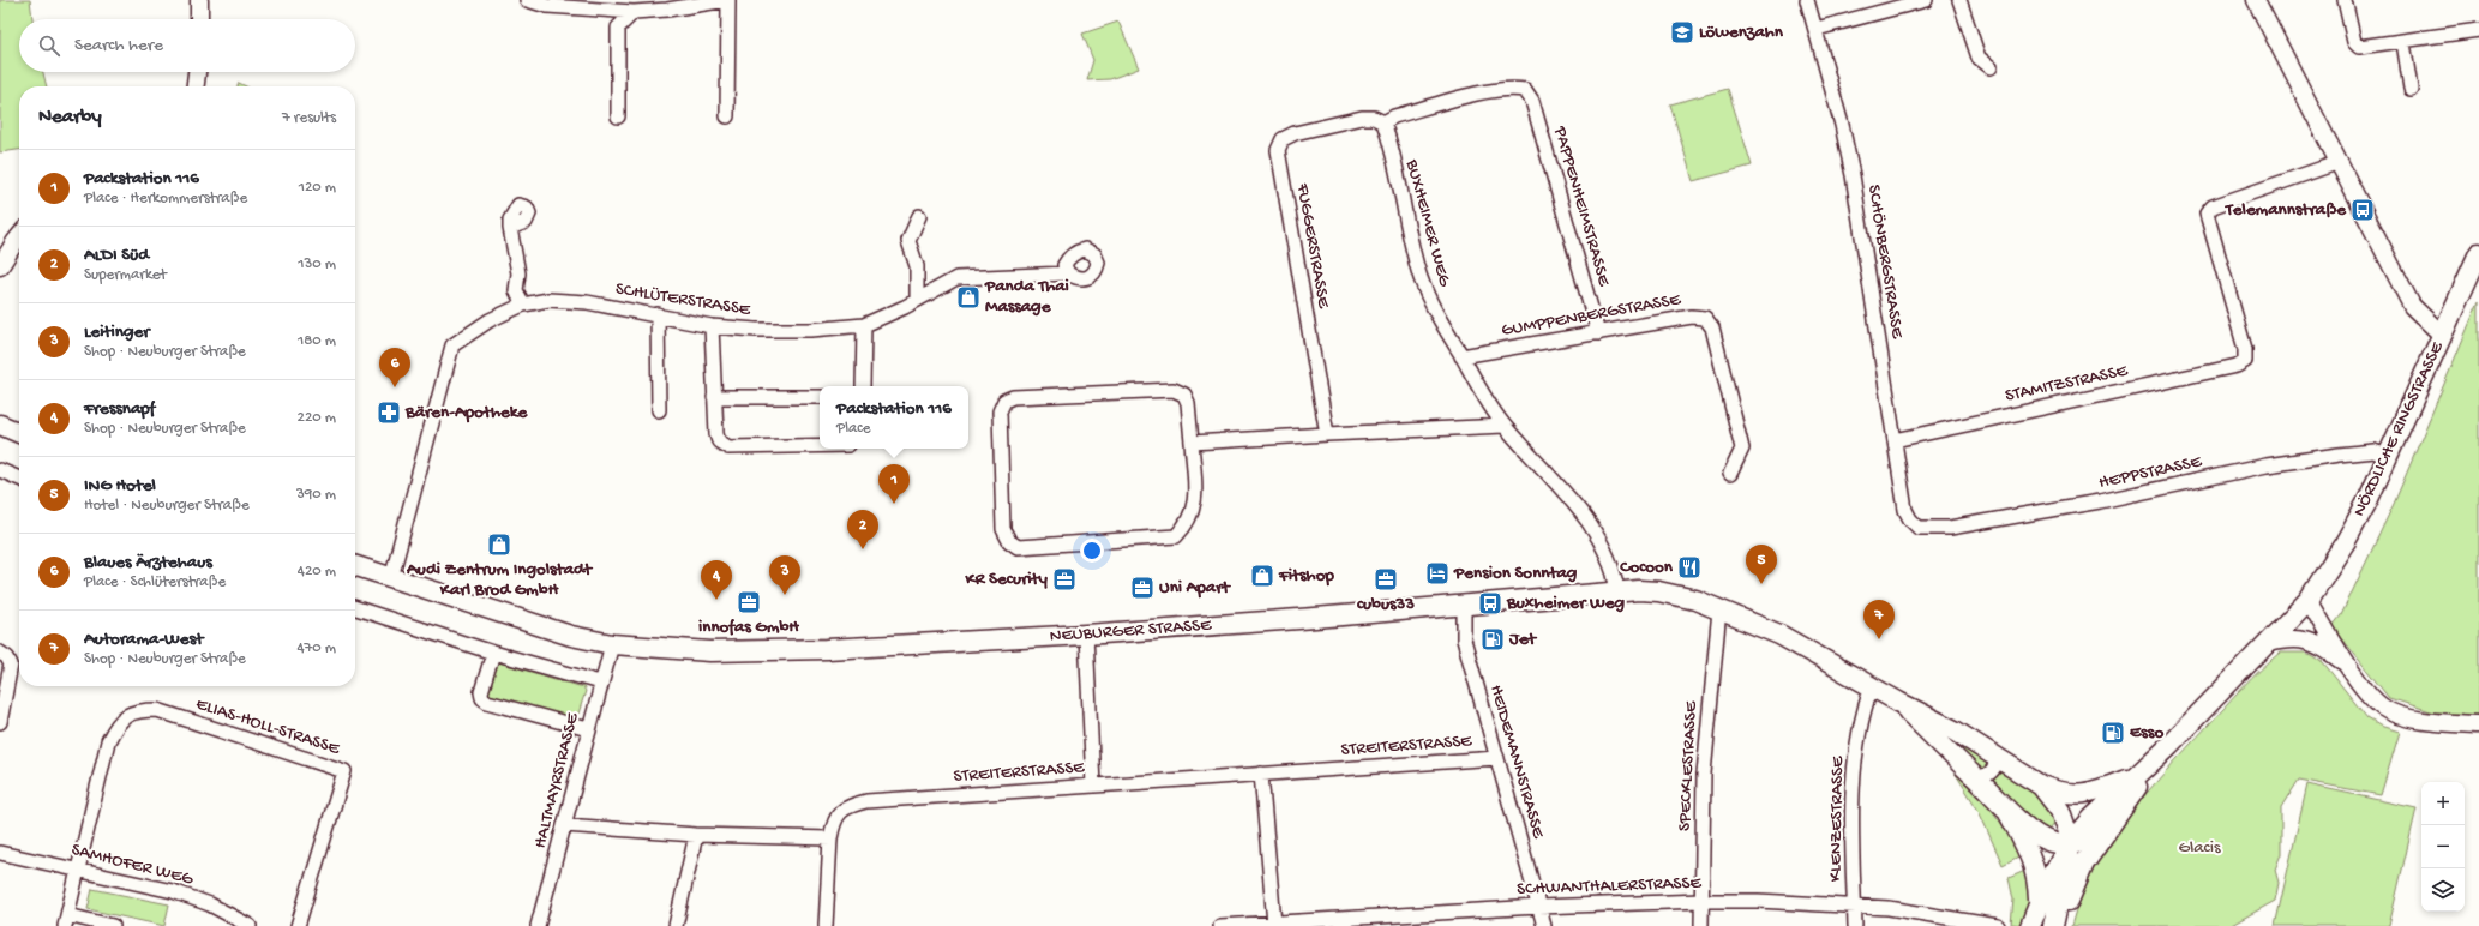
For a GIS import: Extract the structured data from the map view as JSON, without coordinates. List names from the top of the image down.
{
  "streets": {
    "main road": ["NÖRDLICHE RINGSTRASSE", "NEUBURGER STRASSE"],
    "street": [
      "PAPPENHEIMSTRASSE",
      "BUXHEIMER WEG",
      "FUGGERSTRASSE",
      "SCHÖNBERGSTRASSE",
      "SCHLÜTERSTRASSE",
      "GUMPPENBERGSTRASSE",
      "STAMITZSTRASSE",
      "HEPPSTRASSE",
      "ELIAS-HOLL-STRASSE",
      "STREITERSTRASSE",
      "HEIDEMANNSTRASSE",
      "SPECKLESTRASSE",
      "HALTMAYRSTRASSE",
      "KLENZESTRASSE",
      "SAMHOFER WEG",
      "SCHWANTHALERSTRASSE"
    ]
  },
  "crossings": [
    ["PAPPENHEIMSTRASSE", "BUXHEIMER WEG"],
    ["PAPPENHEIMSTRASSE", "FUGGERSTRASSE"],
    ["PAPPENHEIMSTRASSE", "GUMPPENBERGSTRASSE"],
    ["BUXHEIMER WEG", "FUGGERSTRASSE"],
    ["BUXHEIMER WEG", "GUMPPENBERGSTRASSE"],
    ["BUXHEIMER WEG", "NEUBURGER STRASSE"],
    ["SCHÖNBERGSTRASSE", "STAMITZSTRASSE"],
    ["SCHÖNBERGSTRASSE", "HEPPSTRASSE"],
    ["SCHLÜTERSTRASSE", "NEUBURGER STRASSE"],
    ["NÖRDLICHE RINGSTRASSE", "HEPPSTRASSE"],
    ["NEUBURGER STRASSE", "HEIDEMANNSTRASSE"],
    ["NEUBURGER STRASSE", "SPECKLESTRASSE"],
    ["NEUBURGER STRASSE", "HALTMAYRSTRASSE"],
    ["NEUBURGER STRASSE", "KLENZESTRASSE"],
    ["ELIAS-HOLL-STRASSE", "SAMHOFER WEG"],
    ["STREITERSTRASSE", "HEIDEMANNSTRASSE"],
    ["HEIDEMANNSTRASSE", "SCHWANTHALERSTRASSE"],
    ["SPECKLESTRASSE", "SCHWANTHALERSTRASSE"],
    ["KLENZESTRASSE", "SCHWANTHALERSTRASSE"]
  ],
  "parks": ["Glacis"],
  "places": {
    "school or university": ["Löwenzahn"],
    "bus stop": ["Telemannstraße", "Buxheimer Weg"],
    "shop": ["Panda Thai Massage", "Audi Zentrum Ingolstadt Karl Brod GmbH", "Fitshop"],
    "pharmacy": ["Bären-Apotheke"],
    "restaurant": ["Cocoon"],
    "hotel": ["Pension Sonntag"],
    "office": [
      "KR Security",
      "cubus33",
      "Uni Apart",
      "innofas GmbH"
    ],
    "fuel station": ["Jet", "Esso"]
  },
  "page": {
    "search": "Search here",
    "heading": ["Nearby", "7 results"],
    "list": [
      {
        "mark": "1",
        "name": "Packstation 116",
        "note": "Place · Herkommerstraße",
        "value": "120 m"
      },
      {
        "mark": "2",
        "name": "ALDI Süd",
        "note": "Supermarket",
        "value": "130 m"
      },
      {
        "mark": "3",
        "name": "Leitinger",
        "note": "Shop · Neuburger Straße",
        "value": "180 m"
      },
      {
        "mark": "4",
        "name": "Fressnapf",
        "note": "Shop · Neuburger Straße",
        "value": "220 m"
      },
      {
        "mark": "5",
        "name": "ING Hotel",
        "note": "Hotel · Neuburger Straße",
        "value": "390 m"
      },
      {
        "mark": "6",
        "name": "Blaues Ärztehaus",
        "note": "Place · Schlüterstraße",
        "value": "420 m"
      },
      {
        "mark": "7",
        "name": "Autorama-West",
        "note": "Shop · Neuburger Straße",
        "value": "470 m"
      }
    ],
    "pins": [
      "6",
      "1",
      "2",
      "5",
      "3",
      "4",
      "7"
    ],
    "popup": ["Packstation 116", "Place"],
    "map_buttons": ["+", "−"]
  }
}
